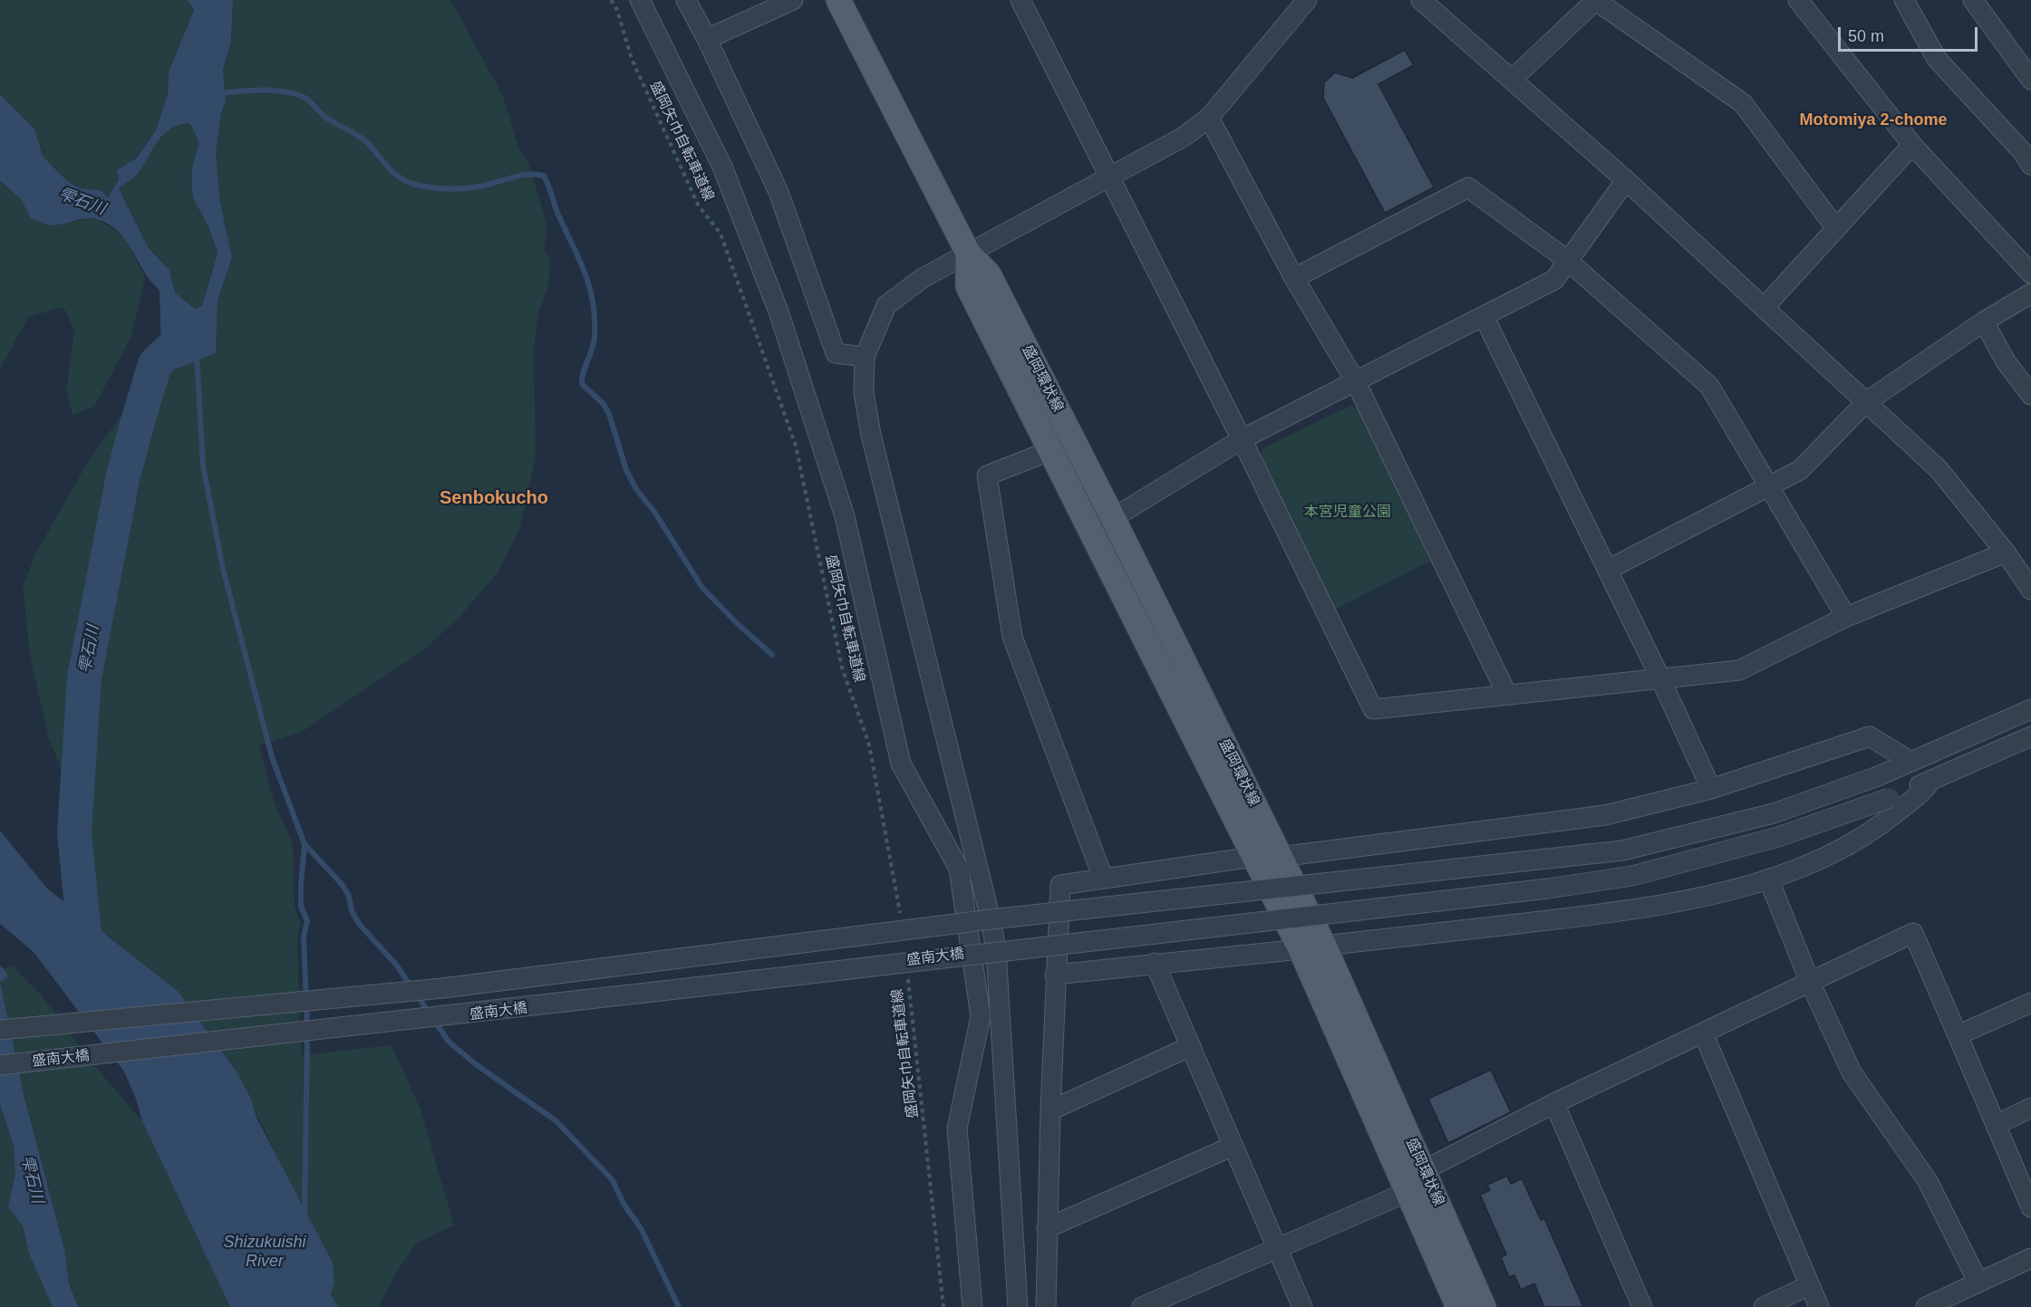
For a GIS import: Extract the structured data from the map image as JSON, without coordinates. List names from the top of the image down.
{
  "streets": {
    "main road": ["盛岡環状線"],
    "street": ["盛南大橋"],
    "path": ["盛岡矢巾自転車道線"]
  },
  "districts": ["Motomiya 2-chome", "Senbokucho"],
  "water": ["雫石川", "Shizukuishi River"],
  "parks": ["本宮児童公園"],
  "scale_bar": "50 m"
}
